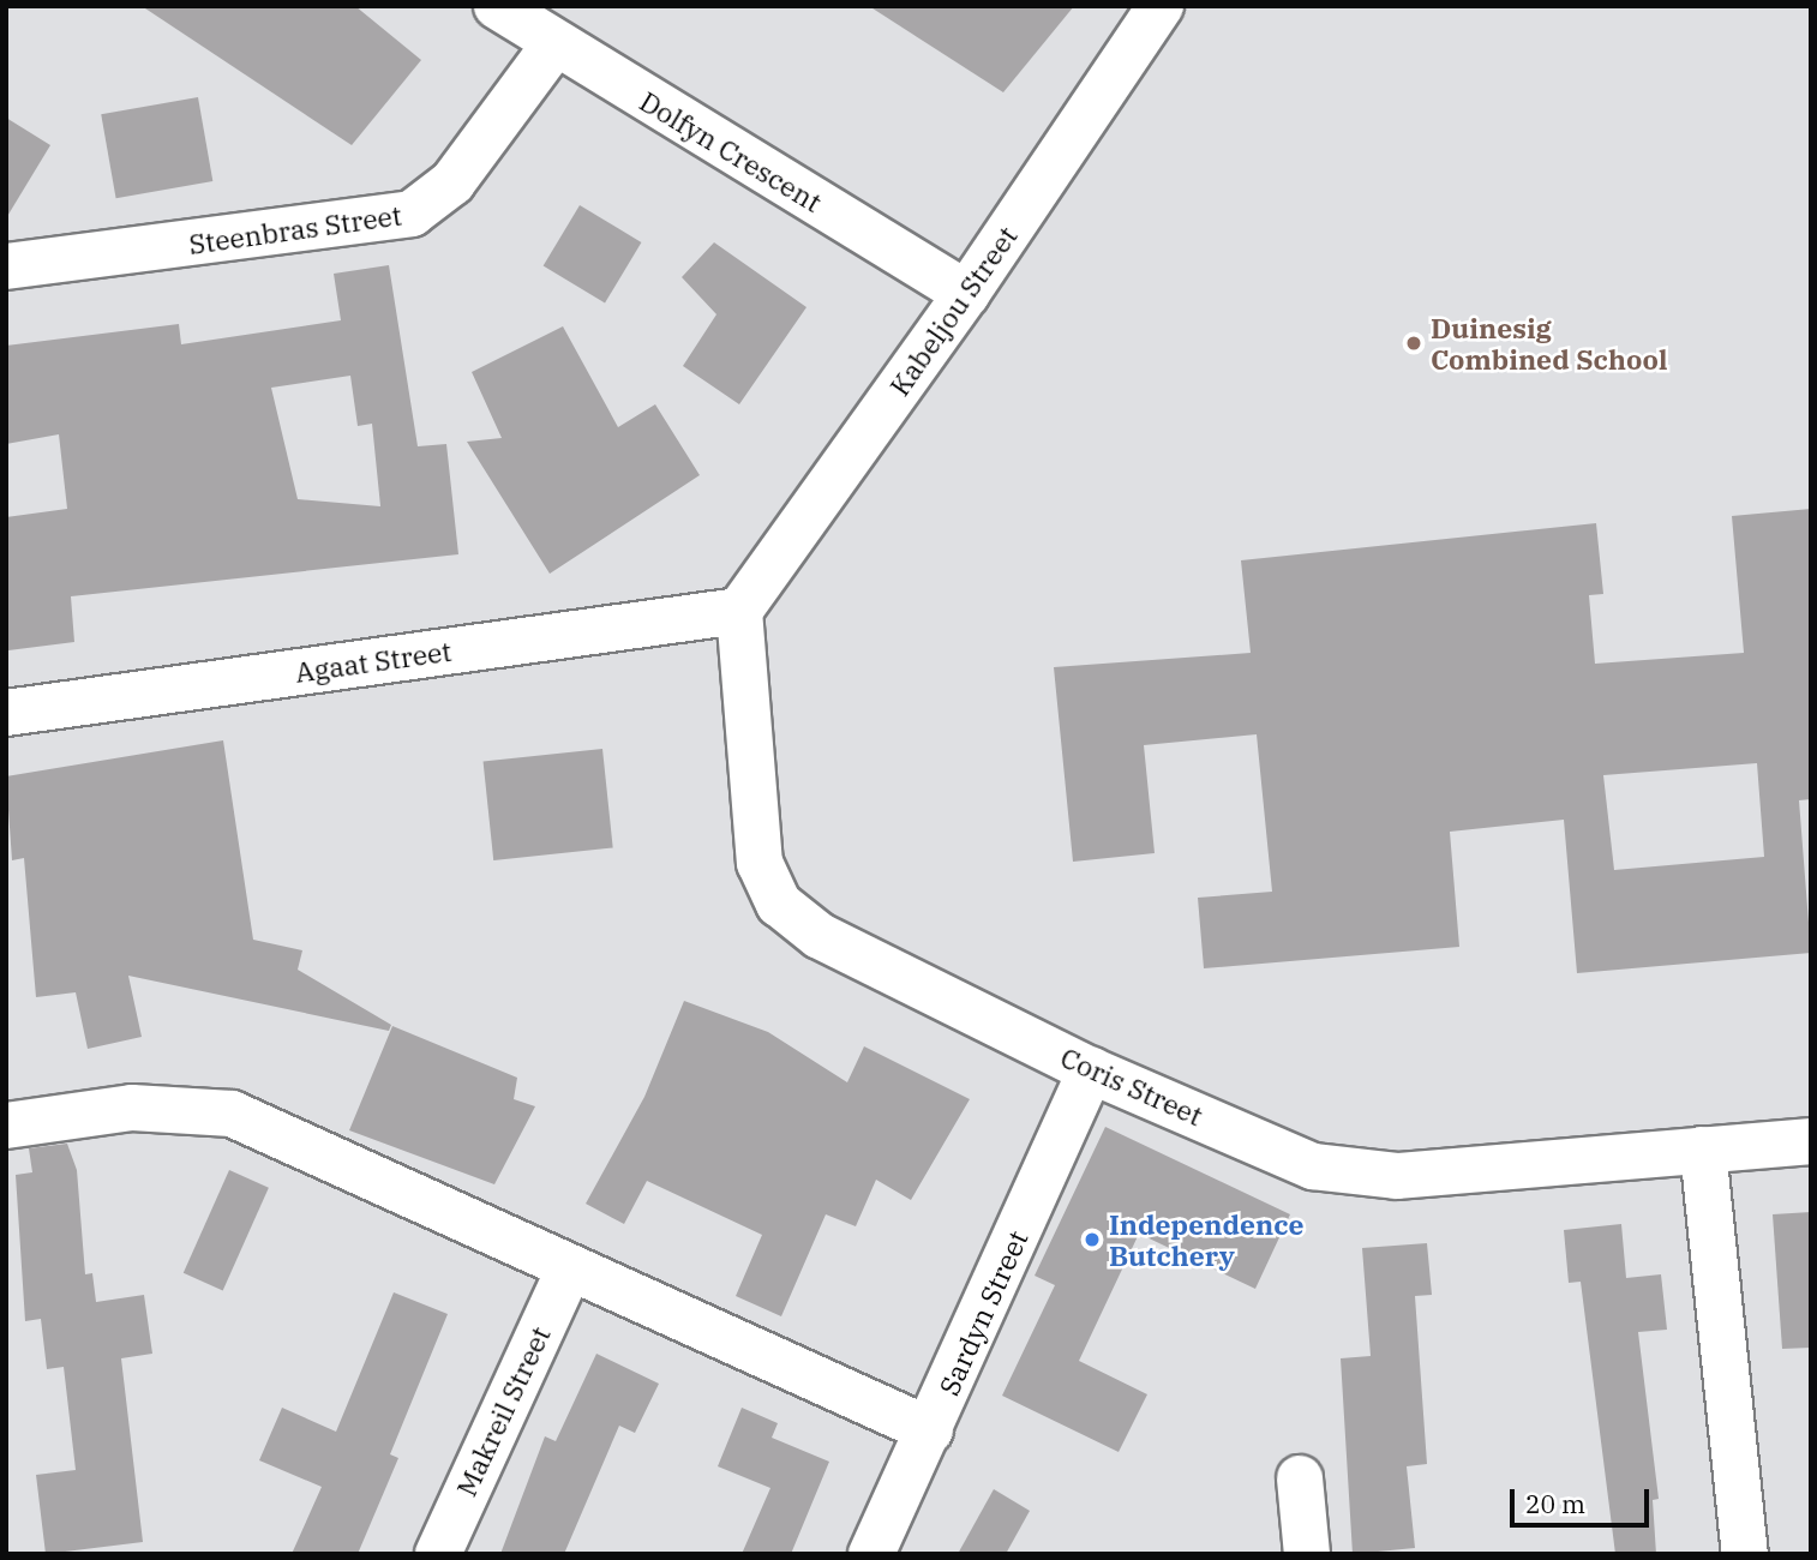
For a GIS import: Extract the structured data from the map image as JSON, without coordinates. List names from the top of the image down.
{
  "streets": {
    "street": [
      "Dolfyn Crescent",
      "Steenbras Street",
      "Kabeljou Street",
      "Agaat Street",
      "Coris Street",
      "Sardyn Street",
      "Makreil Street"
    ]
  },
  "crossings": [
    ["Dolfyn Crescent", "Steenbras Street"],
    ["Dolfyn Crescent", "Kabeljou Street"],
    ["Kabeljou Street", "Agaat Street"],
    ["Kabeljou Street", "Coris Street"],
    ["Agaat Street", "Coris Street"],
    ["Coris Street", "Sardyn Street"]
  ],
  "places": ["Duinesig Combined School", "Independence Butchery"],
  "scale_bar": "20 m"
}
